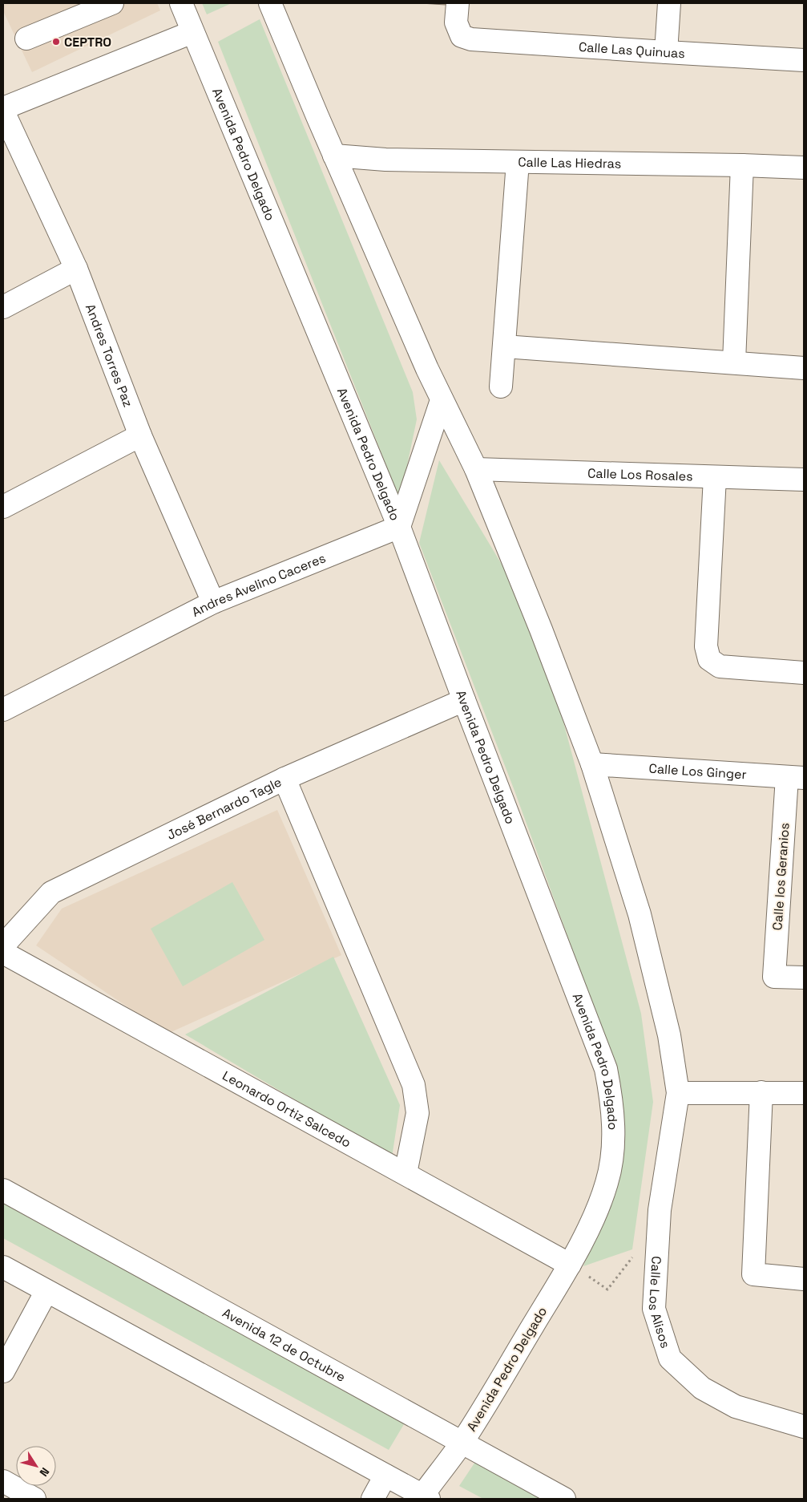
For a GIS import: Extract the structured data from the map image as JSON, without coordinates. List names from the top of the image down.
{
  "streets": {
    "street": [
      "Calle Las Quinuas",
      "Avenida Pedro Delgado",
      "Calle Las Hiedras",
      "Andres Torres Paz",
      "Calle Los Rosales",
      "Andres Avelino Caceres",
      "Calle Los Ginger",
      "José Bernardo Tagle",
      "Calle los Geranios",
      "Leonardo Ortiz Salcedo",
      "Calle Los Alisos",
      "Avenida 12 de Octubre"
    ]
  },
  "crossings": [
    ["Avenida Pedro Delgado", "Andres Avelino Caceres"],
    ["Avenida Pedro Delgado", "José Bernardo Tagle"],
    ["Avenida Pedro Delgado", "Leonardo Ortiz Salcedo"],
    ["Avenida Pedro Delgado", "Avenida 12 de Octubre"],
    ["Andres Torres Paz", "Andres Avelino Caceres"],
    ["Calle Los Ginger", "Calle los Geranios"]
  ],
  "places": ["CEPTRO"],
  "north": "bottom right"
}
